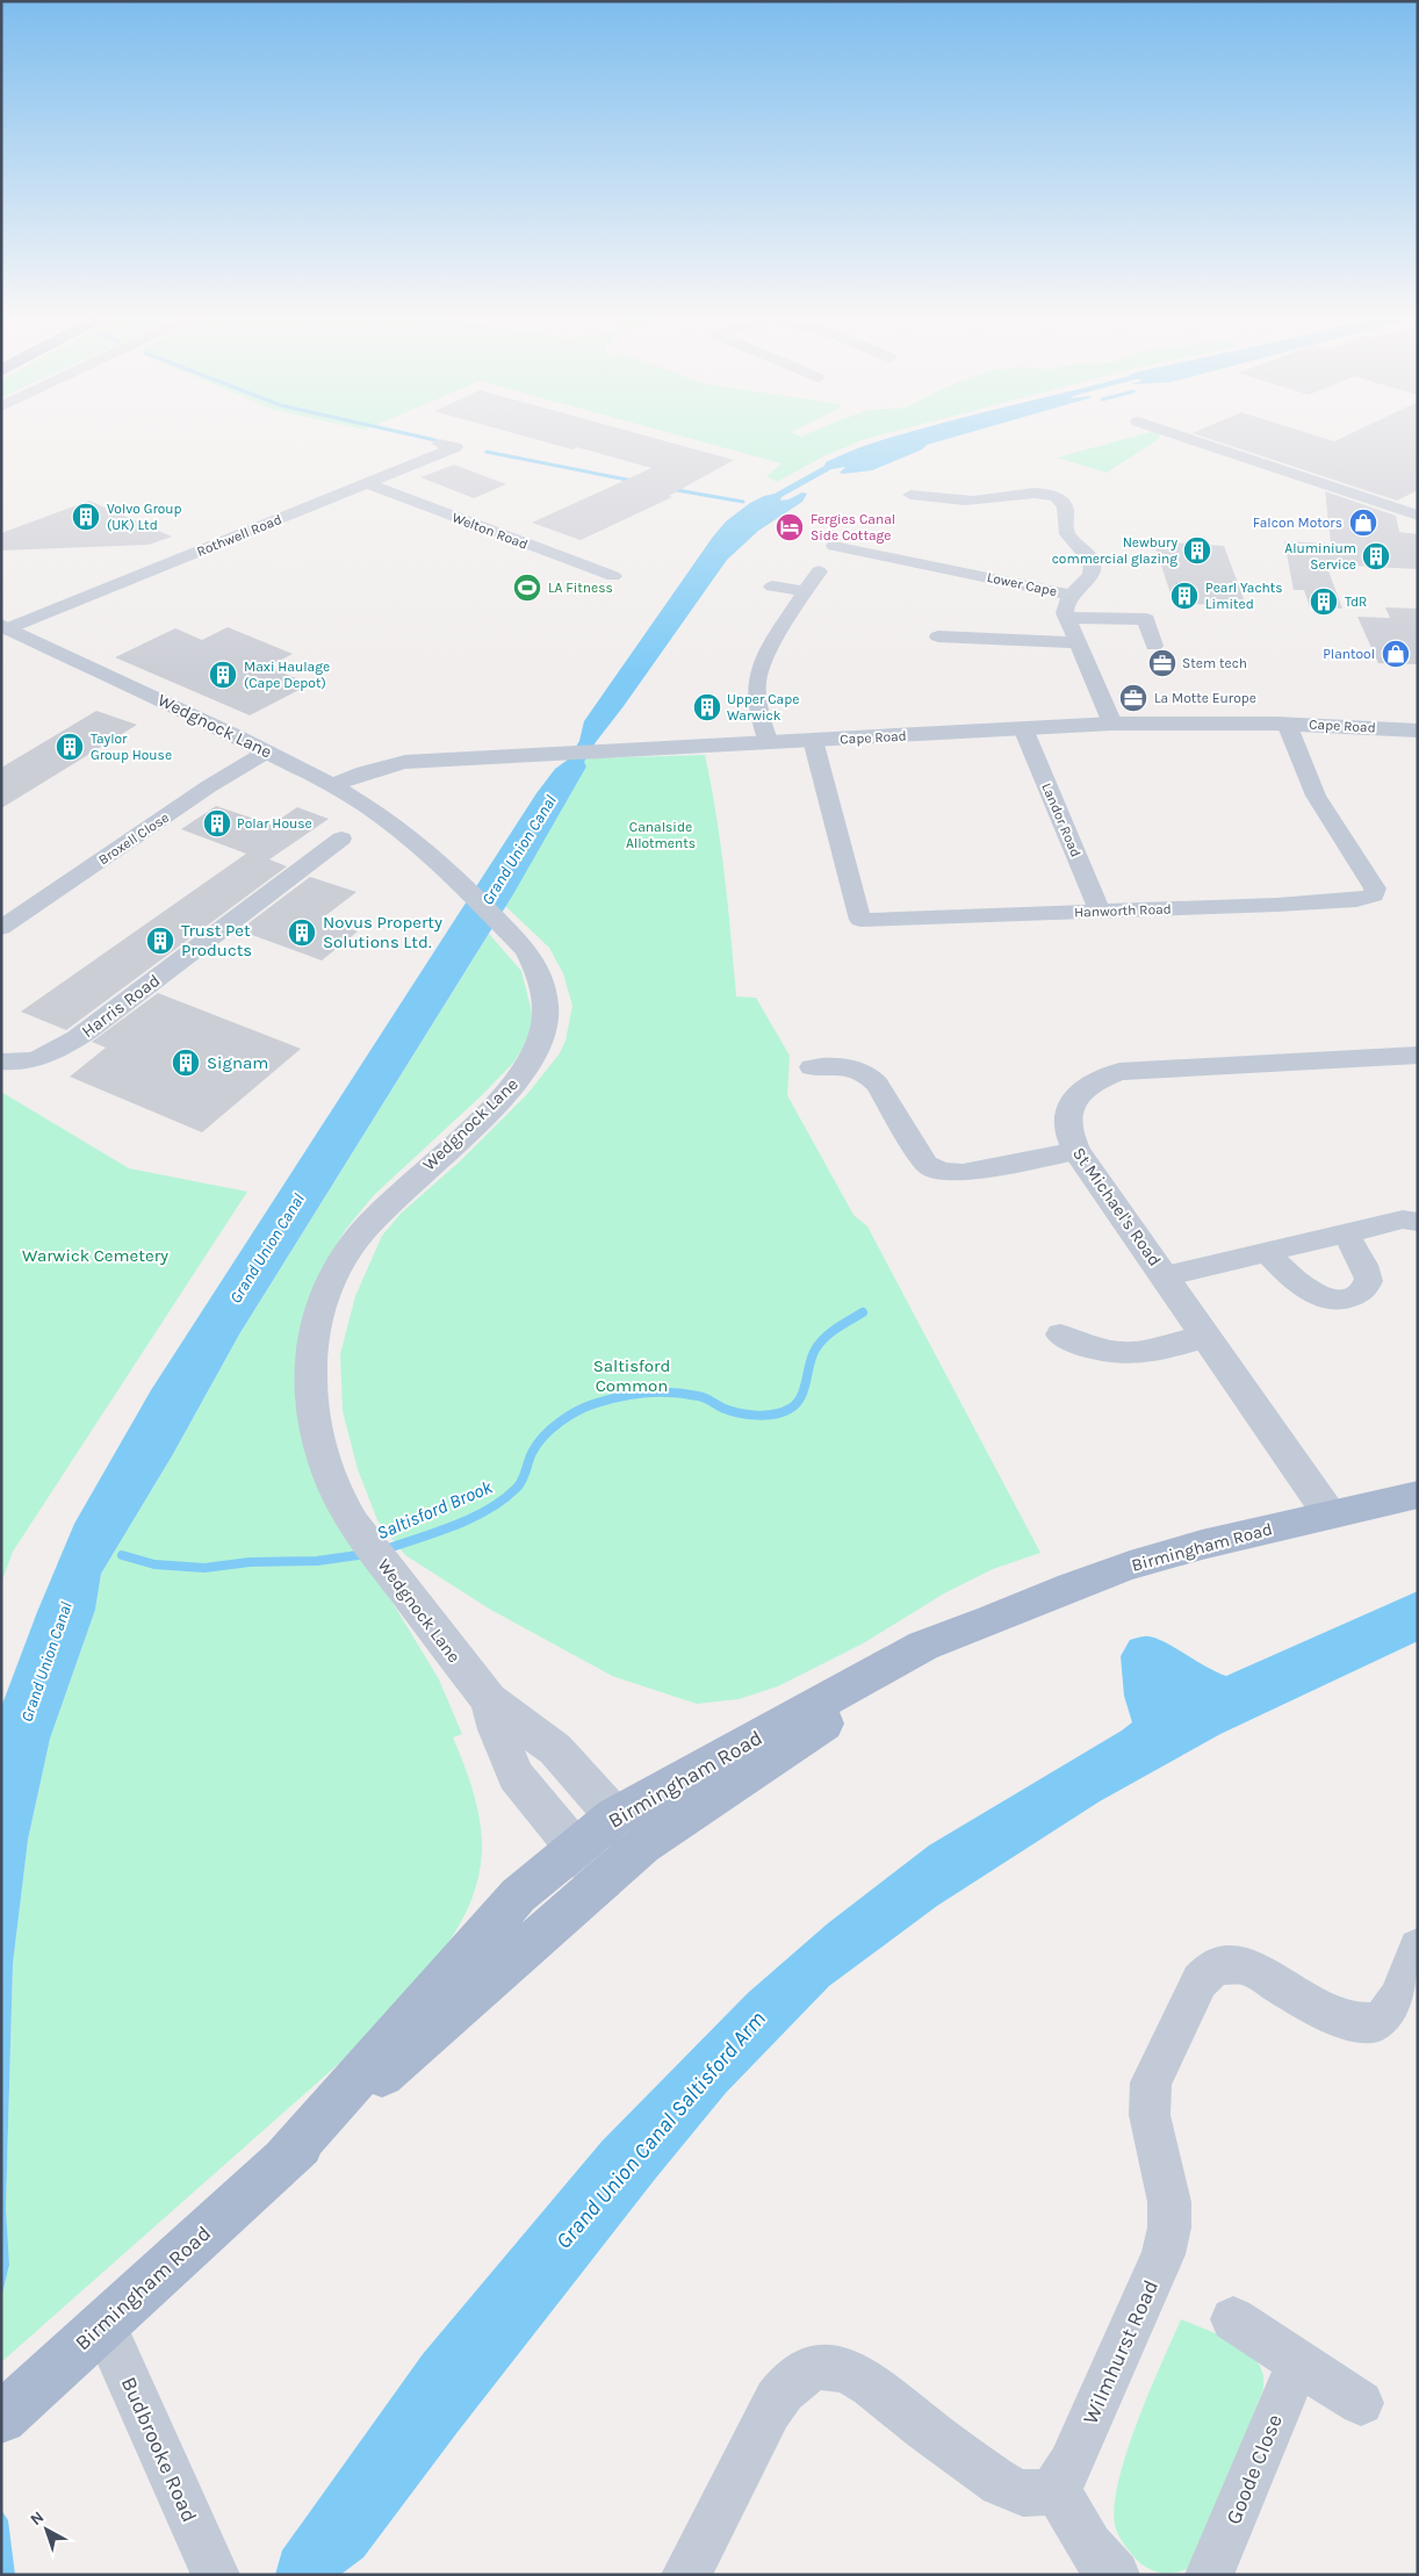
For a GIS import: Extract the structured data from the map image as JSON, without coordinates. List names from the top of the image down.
{
  "streets": {
    "main road": ["Birmingham Road"],
    "street": [
      "Welton Road",
      "Rothwell Road",
      "Lower Cape",
      "Wedgnock Lane",
      "Cape Road",
      "Landor Road",
      "Broxell Close",
      "Hanworth Road",
      "Harris Road",
      "St Michael's Road",
      "Wilmhurst Road",
      "Budbrooke Road",
      "Goode Close"
    ]
  },
  "crossings": [
    ["Welton Road", "Rothwell Road"],
    ["Rothwell Road", "Wedgnock Lane"],
    ["Lower Cape", "Cape Road"],
    ["Wedgnock Lane", "Cape Road"],
    ["Wedgnock Lane", "Broxell Close"],
    ["Wedgnock Lane", "Birmingham Road"],
    ["Cape Road", "Landor Road"],
    ["Cape Road", "Hanworth Road"],
    ["Landor Road", "Hanworth Road"],
    ["St Michael's Road", "Birmingham Road"],
    ["Birmingham Road", "Budbrooke Road"]
  ],
  "water": ["Grand Union Canal", "Saltisford Brook", "Grand Union Canal Saltisford Arm"],
  "parks": ["Canalside Allotments", "Warwick Cemetery", "Saltisford Common"],
  "places": {
    "building": [
      "Volvo Group (UK) Ltd",
      "Newbury commercial glazing",
      "Aluminium Service",
      "Pearl Yachts Limited",
      "TdR",
      "Maxi Haulage (Cape Depot)",
      "Upper Cape Warwick",
      "Taylor Group House",
      "Polar House",
      "Novus Property Solutions Ltd.",
      "Trust Pet Products",
      "Signam"
    ],
    "shop": ["Falcon Motors", "Plantool"],
    "hotel": ["Fergies Canal Side Cottage"],
    "sports": ["LA Fitness"],
    "office": ["Stem tech", "La Motte Europe"]
  },
  "north": "top left"
}
